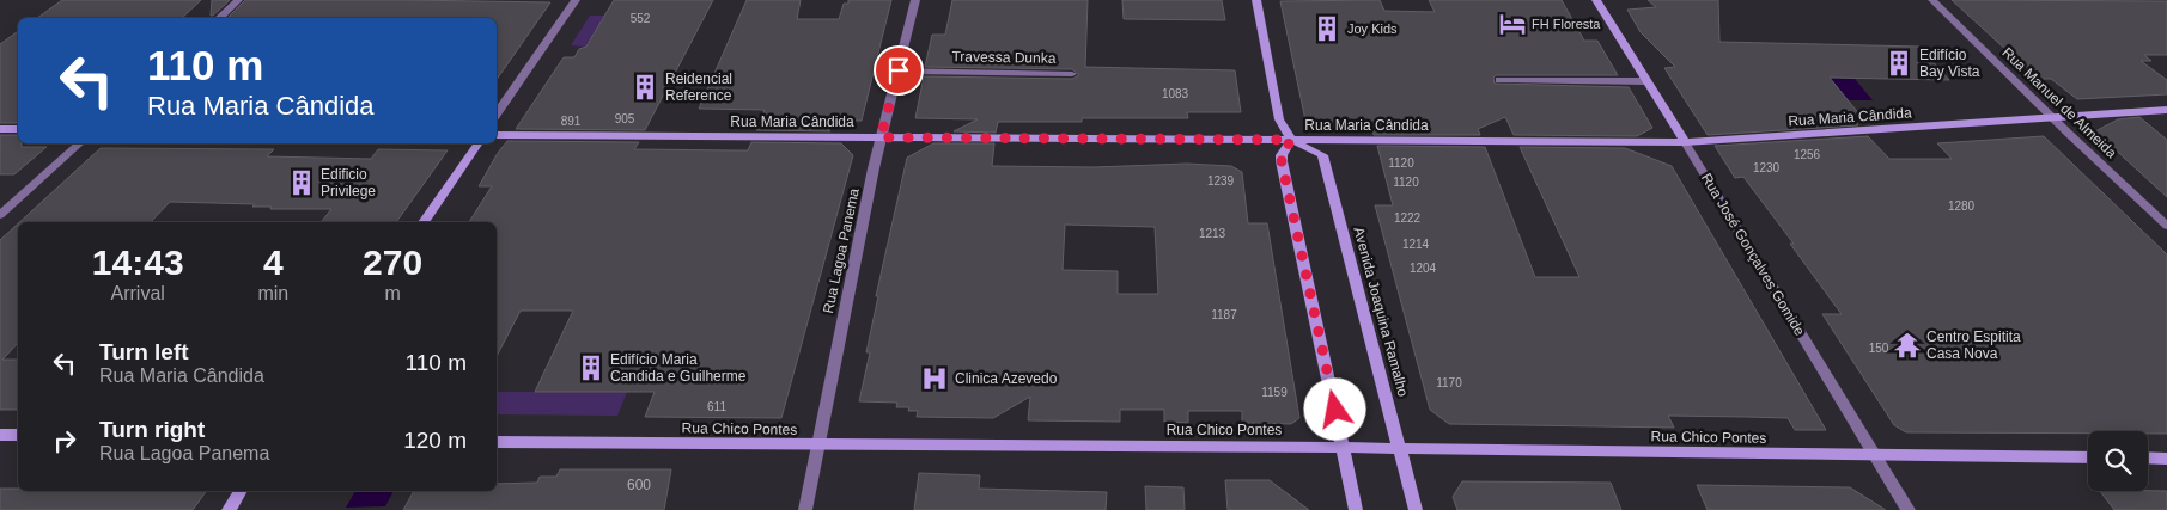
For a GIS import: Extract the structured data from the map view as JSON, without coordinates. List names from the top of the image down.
{
  "streets": {
    "main road": [
      "Rua Maria Cândida",
      "Rua José Gonçalves Gomide",
      "Avenida Joaquina Ramalho",
      "Rua Chico Pontes"
    ],
    "street": ["Travessa Dunka", "Rua Manuel de Almeida", "Rua Lagoa Panema"]
  },
  "crossings": [
    ["Travessa Dunka", "Rua Lagoa Panema"],
    ["Rua Manuel de Almeida", "Rua Maria Cândida"],
    ["Rua Maria Cândida", "Rua Lagoa Panema"],
    ["Rua Maria Cândida", "Rua José Gonçalves Gomide"],
    ["Rua Maria Cândida", "Avenida Joaquina Ramalho"],
    ["Rua Lagoa Panema", "Rua Chico Pontes"],
    ["Rua José Gonçalves Gomide", "Rua Chico Pontes"],
    ["Avenida Joaquina Ramalho", "Rua Chico Pontes"]
  ],
  "places": {
    "hotel": ["FH Floresta"],
    "building": [
      "Joy Kids",
      "Edifício Bay Vista",
      "Reidencial Reference",
      "Edificio Privilege",
      "Edifício Maria Candida e Guilherme"
    ],
    "temple": ["Centro Espitita Casa Nova"],
    "hospital": ["Clinica Azevedo"]
  },
  "house_numbers": [
    "552",
    "1083",
    "905",
    "891",
    "1256",
    "1120",
    "1230",
    "1239",
    "1120",
    "1280",
    "1222",
    "1213",
    "1214",
    "1204",
    "1187",
    "150",
    "1170",
    "1159",
    "611",
    "600"
  ],
  "page": {
    "turn": ["110 m", "Rua Maria Cândida"],
    "eta": [
      "14:43",
      "Arrival",
      "4",
      "min",
      "270",
      "m"
    ],
    "list": [
      {
        "name": "Turn left",
        "note": "Rua Maria Cândida",
        "value": "110 m"
      },
      {
        "name": "Turn right",
        "note": "Rua Lagoa Panema",
        "value": "120 m"
      }
    ]
  }
}
